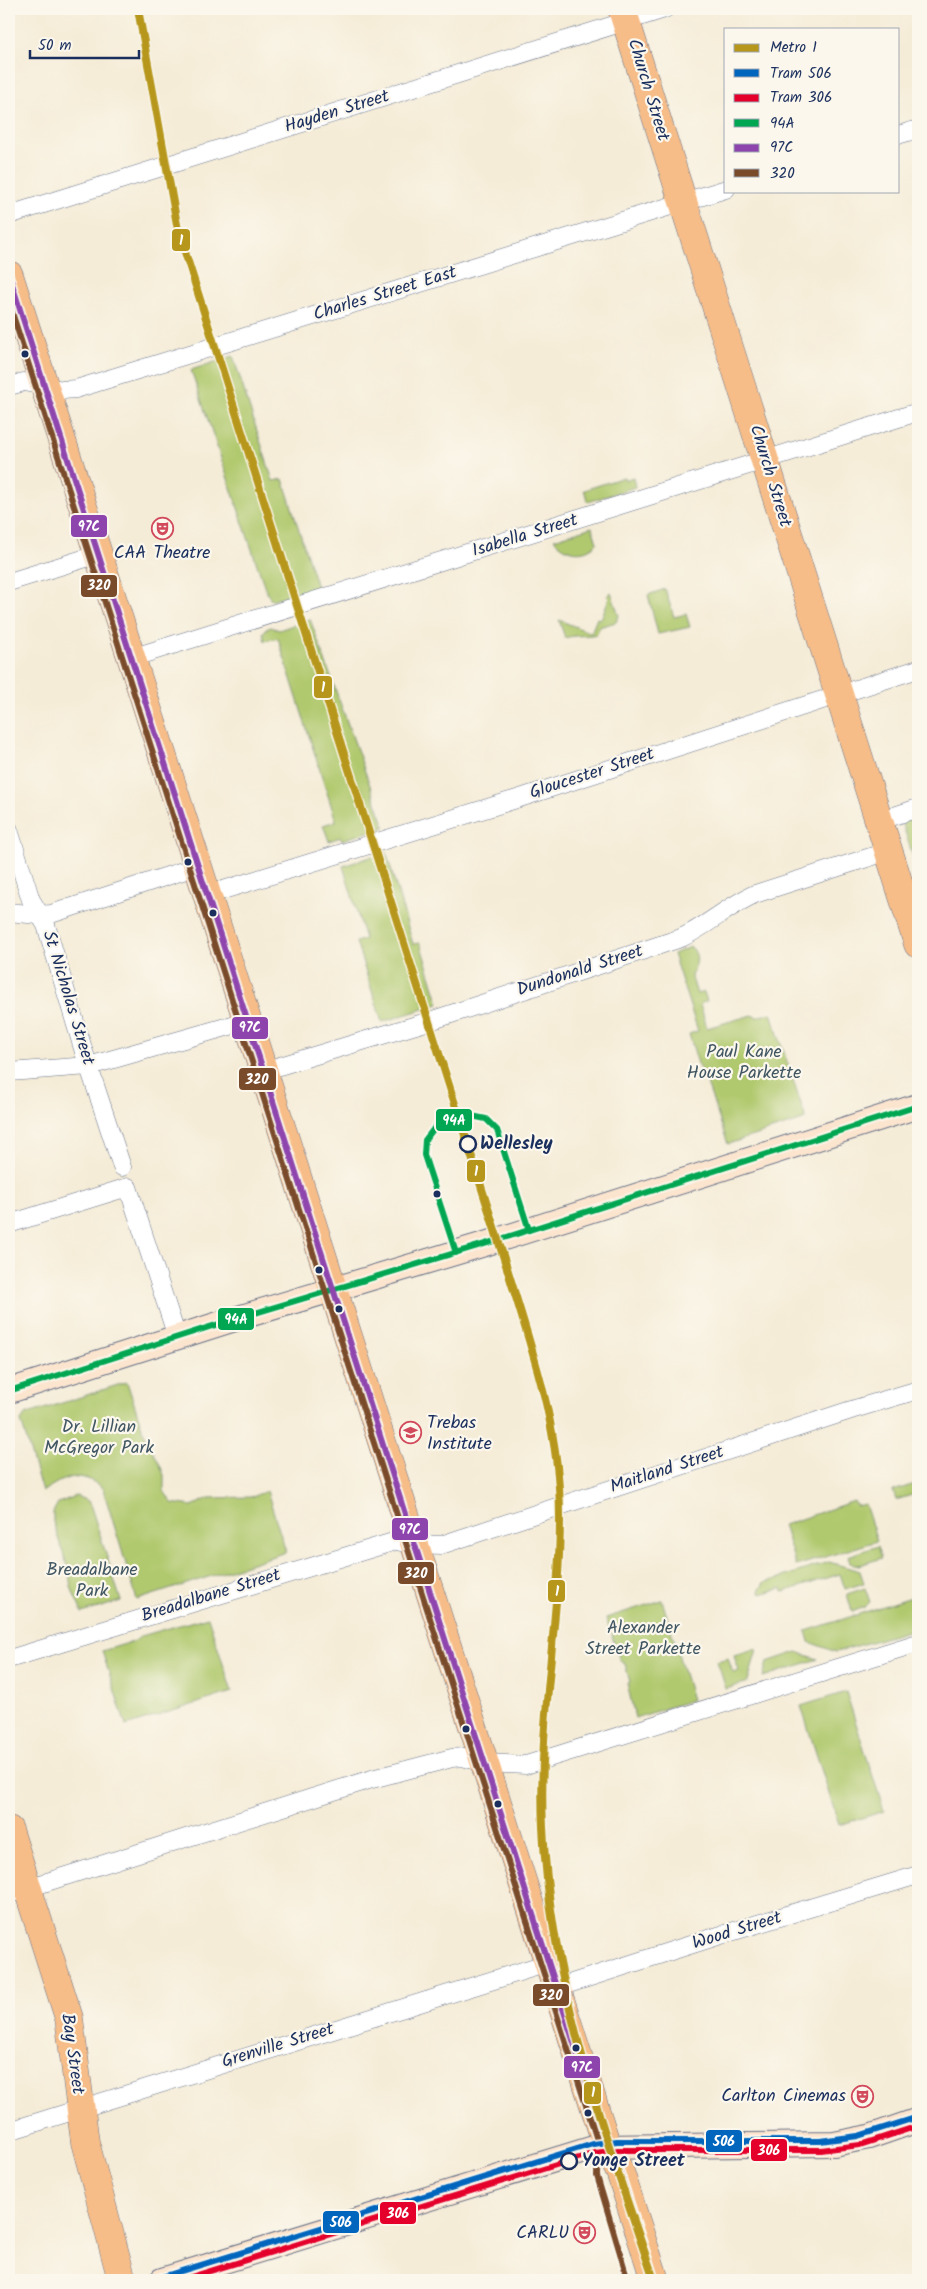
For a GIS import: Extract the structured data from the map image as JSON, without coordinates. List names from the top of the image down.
{
  "streets": {
    "main road": ["Church Street", "Bay Street"],
    "street": [
      "Hayden Street",
      "Charles Street East",
      "Isabella Street",
      "Gloucester Street",
      "Dundonald Street",
      "St Nicholas Street",
      "Maitland Street",
      "Breadalbane Street",
      "Wood Street",
      "Grenville Street"
    ]
  },
  "crossings": [
    ["Church Street", "Hayden Street"],
    ["Church Street", "Charles Street East"],
    ["Church Street", "Isabella Street"],
    ["Church Street", "Gloucester Street"],
    ["Church Street", "Dundonald Street"],
    ["Maitland Street", "Breadalbane Street"],
    ["Wood Street", "Grenville Street"],
    ["Grenville Street", "Bay Street"]
  ],
  "parks": [
    "Paul Kane House Parkette",
    "Dr. Lillian McGregor Park",
    "Breadalbane Park",
    "Alexander Street Parkette"
  ],
  "places": {
    "theatre": ["CAA Theatre", "Carlton Cinemas", "CARLU"],
    "other": ["Wellesley", "Yonge Street"],
    "school or university": ["Trebas Institute"]
  },
  "lines": [
    "metro line 1",
    "transit line 97C",
    "transit line 320",
    "transit line 94A",
    "tram line 506",
    "tram line 306"
  ],
  "legend": [
    "Metro 1",
    "Tram 506",
    "Tram 306",
    "94A",
    "97C",
    "320"
  ],
  "scale_bar": "50 m"
}
